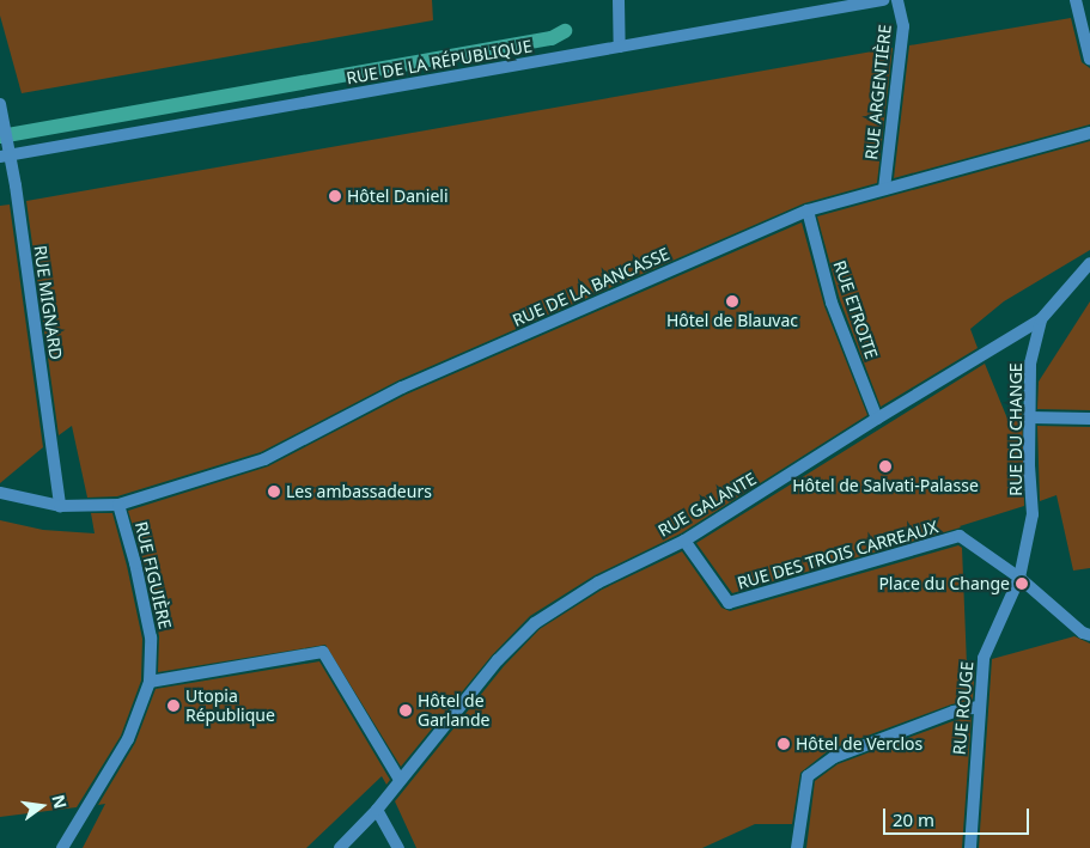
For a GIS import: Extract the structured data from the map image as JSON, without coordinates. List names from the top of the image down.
{
  "streets": {
    "street": [
      "RUE DE LA RÉPUBLIQUE",
      "RUE ARGENTIÈRE",
      "RUE DE LA BANCASSE",
      "RUE MIGNARD",
      "RUE ETROITE",
      "RUE DU CHANGE",
      "RUE GALANTE",
      "RUE DES TROIS CARREAUX",
      "RUE FIGUIÈRE",
      "RUE ROUGE"
    ]
  },
  "crossings": [
    ["RUE DE LA RÉPUBLIQUE", "RUE MIGNARD"],
    ["RUE ARGENTIÈRE", "RUE DE LA BANCASSE"],
    ["RUE DE LA BANCASSE", "RUE MIGNARD"],
    ["RUE DE LA BANCASSE", "RUE ETROITE"],
    ["RUE DE LA BANCASSE", "RUE FIGUIÈRE"],
    ["RUE ETROITE", "RUE GALANTE"],
    ["RUE DU CHANGE", "RUE GALANTE"],
    ["RUE DU CHANGE", "RUE DES TROIS CARREAUX"],
    ["RUE DU CHANGE", "RUE ROUGE"],
    ["RUE GALANTE", "RUE DES TROIS CARREAUX"],
    ["RUE DES TROIS CARREAUX", "RUE ROUGE"]
  ],
  "places": [
    "Hôtel Danieli",
    "Hôtel de Blauvac",
    "Hôtel de Salvati-Palasse",
    "Les ambassadeurs",
    "Place du Change",
    "Utopia République",
    "Hôtel de Garlande",
    "Hôtel de Verclos"
  ],
  "scale_bar": "20 m",
  "north": "right"
}
